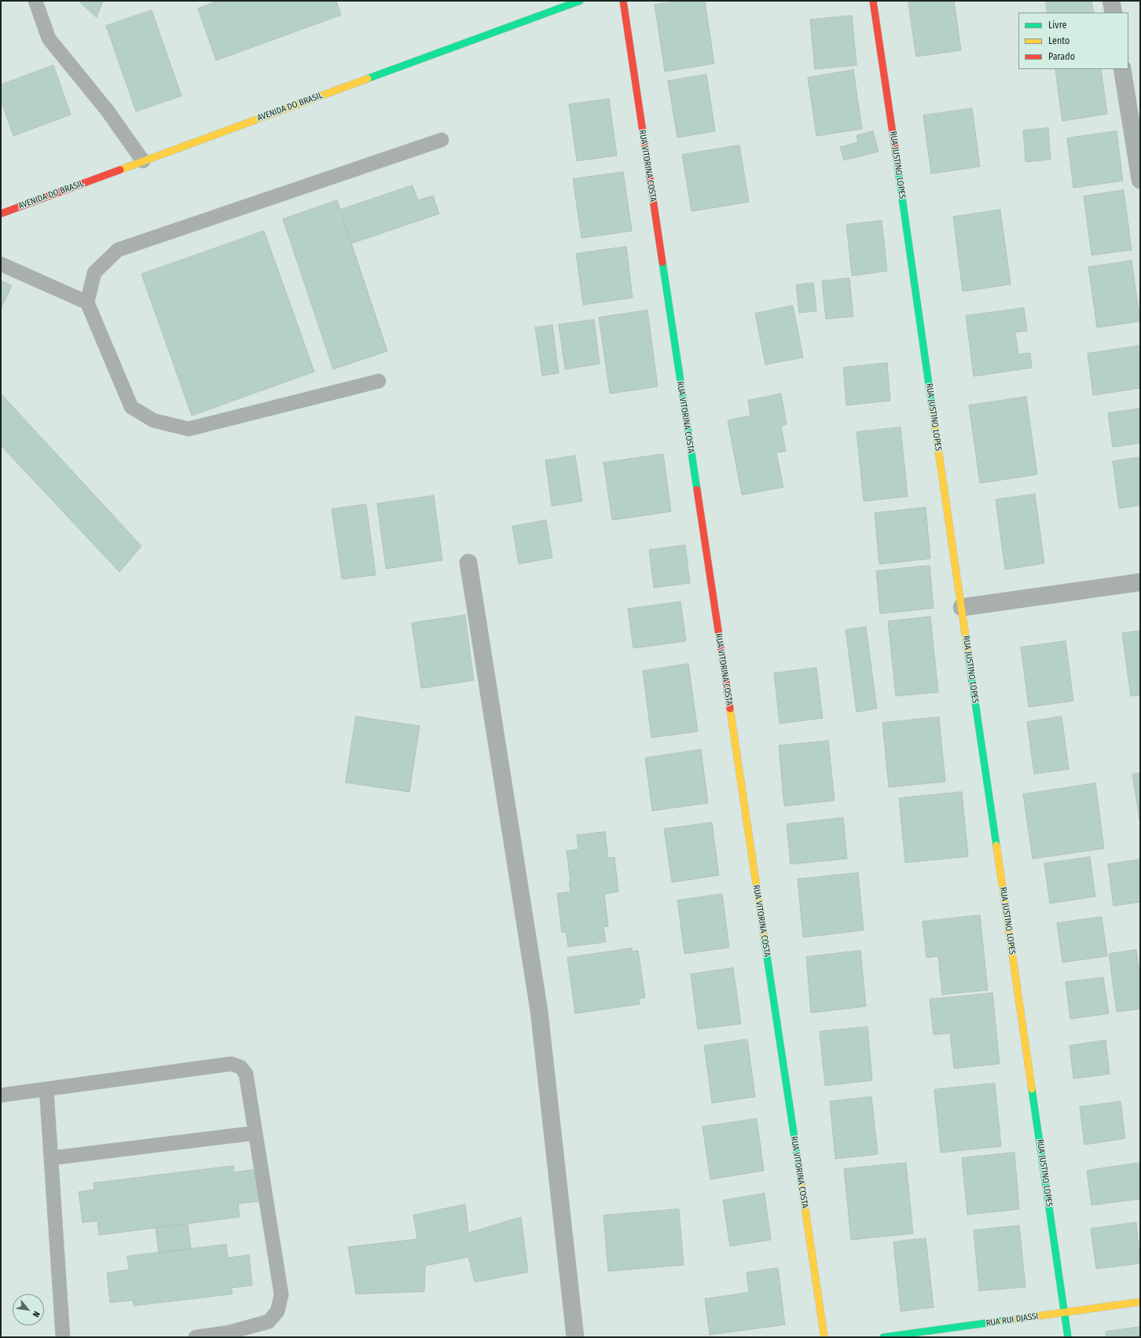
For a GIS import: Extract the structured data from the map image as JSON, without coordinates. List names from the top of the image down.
{
  "streets": {
    "street": [
      "AVENIDA DO BRASIL",
      "RUA JUSTINO LOPES",
      "RUA VITORINA COSTA",
      "RUA RUI DJASSI"
    ]
  },
  "crossings": [
    ["RUA JUSTINO LOPES", "RUA RUI DJASSI"]
  ],
  "legend": ["Livre", "Lento", "Parado"],
  "north": "bottom right"
}
